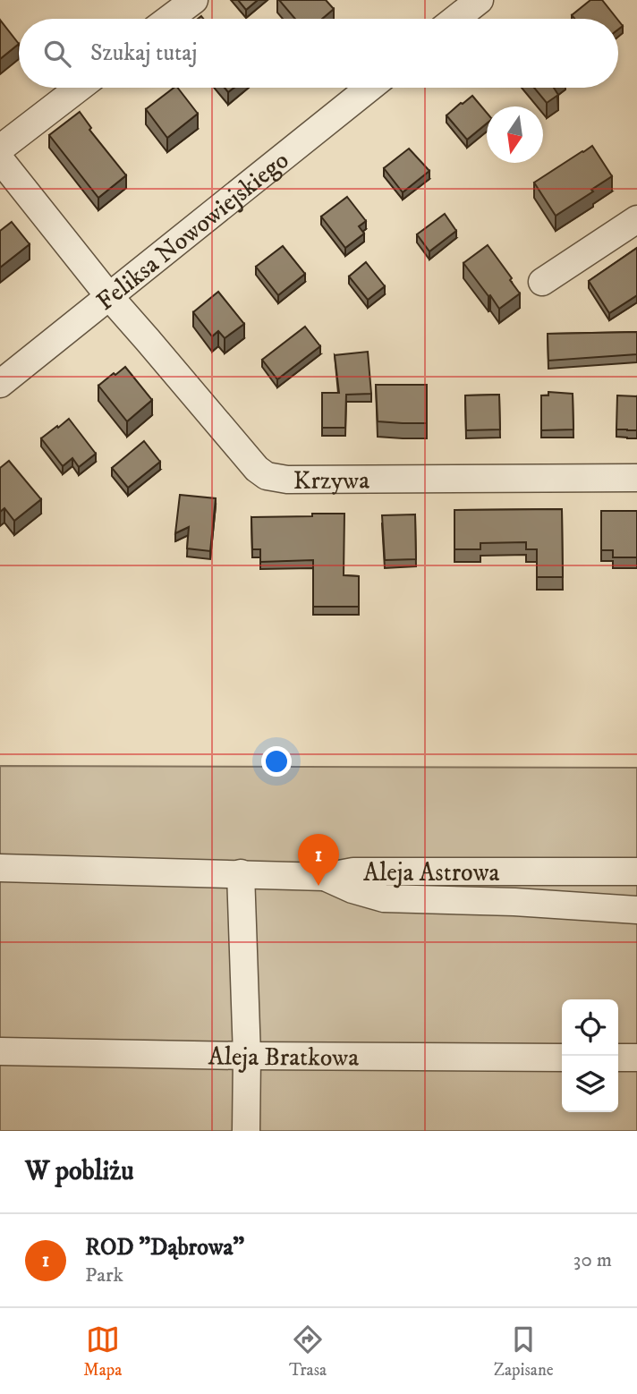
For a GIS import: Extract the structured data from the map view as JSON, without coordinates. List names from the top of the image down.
{
  "streets": {
    "street": [
      "Feliksa Nowowiejskiego",
      "Krzywa",
      "Aleja Astrowa",
      "Aleja Bratkowa"
    ]
  },
  "crossings": [
    ["Feliksa Nowowiejskiego", "Krzywa"]
  ],
  "north": "bottom",
  "page": {
    "search": "Szukaj tutaj",
    "pins": "1",
    "heading": "W pobliżu",
    "list": [
      {
        "mark": "1",
        "name": "ROD \"Dąbrowa\"",
        "note": "Park",
        "value": "30 m"
      }
    ],
    "nav": ["Mapa", "Trasa", "Zapisane"]
  }
}
